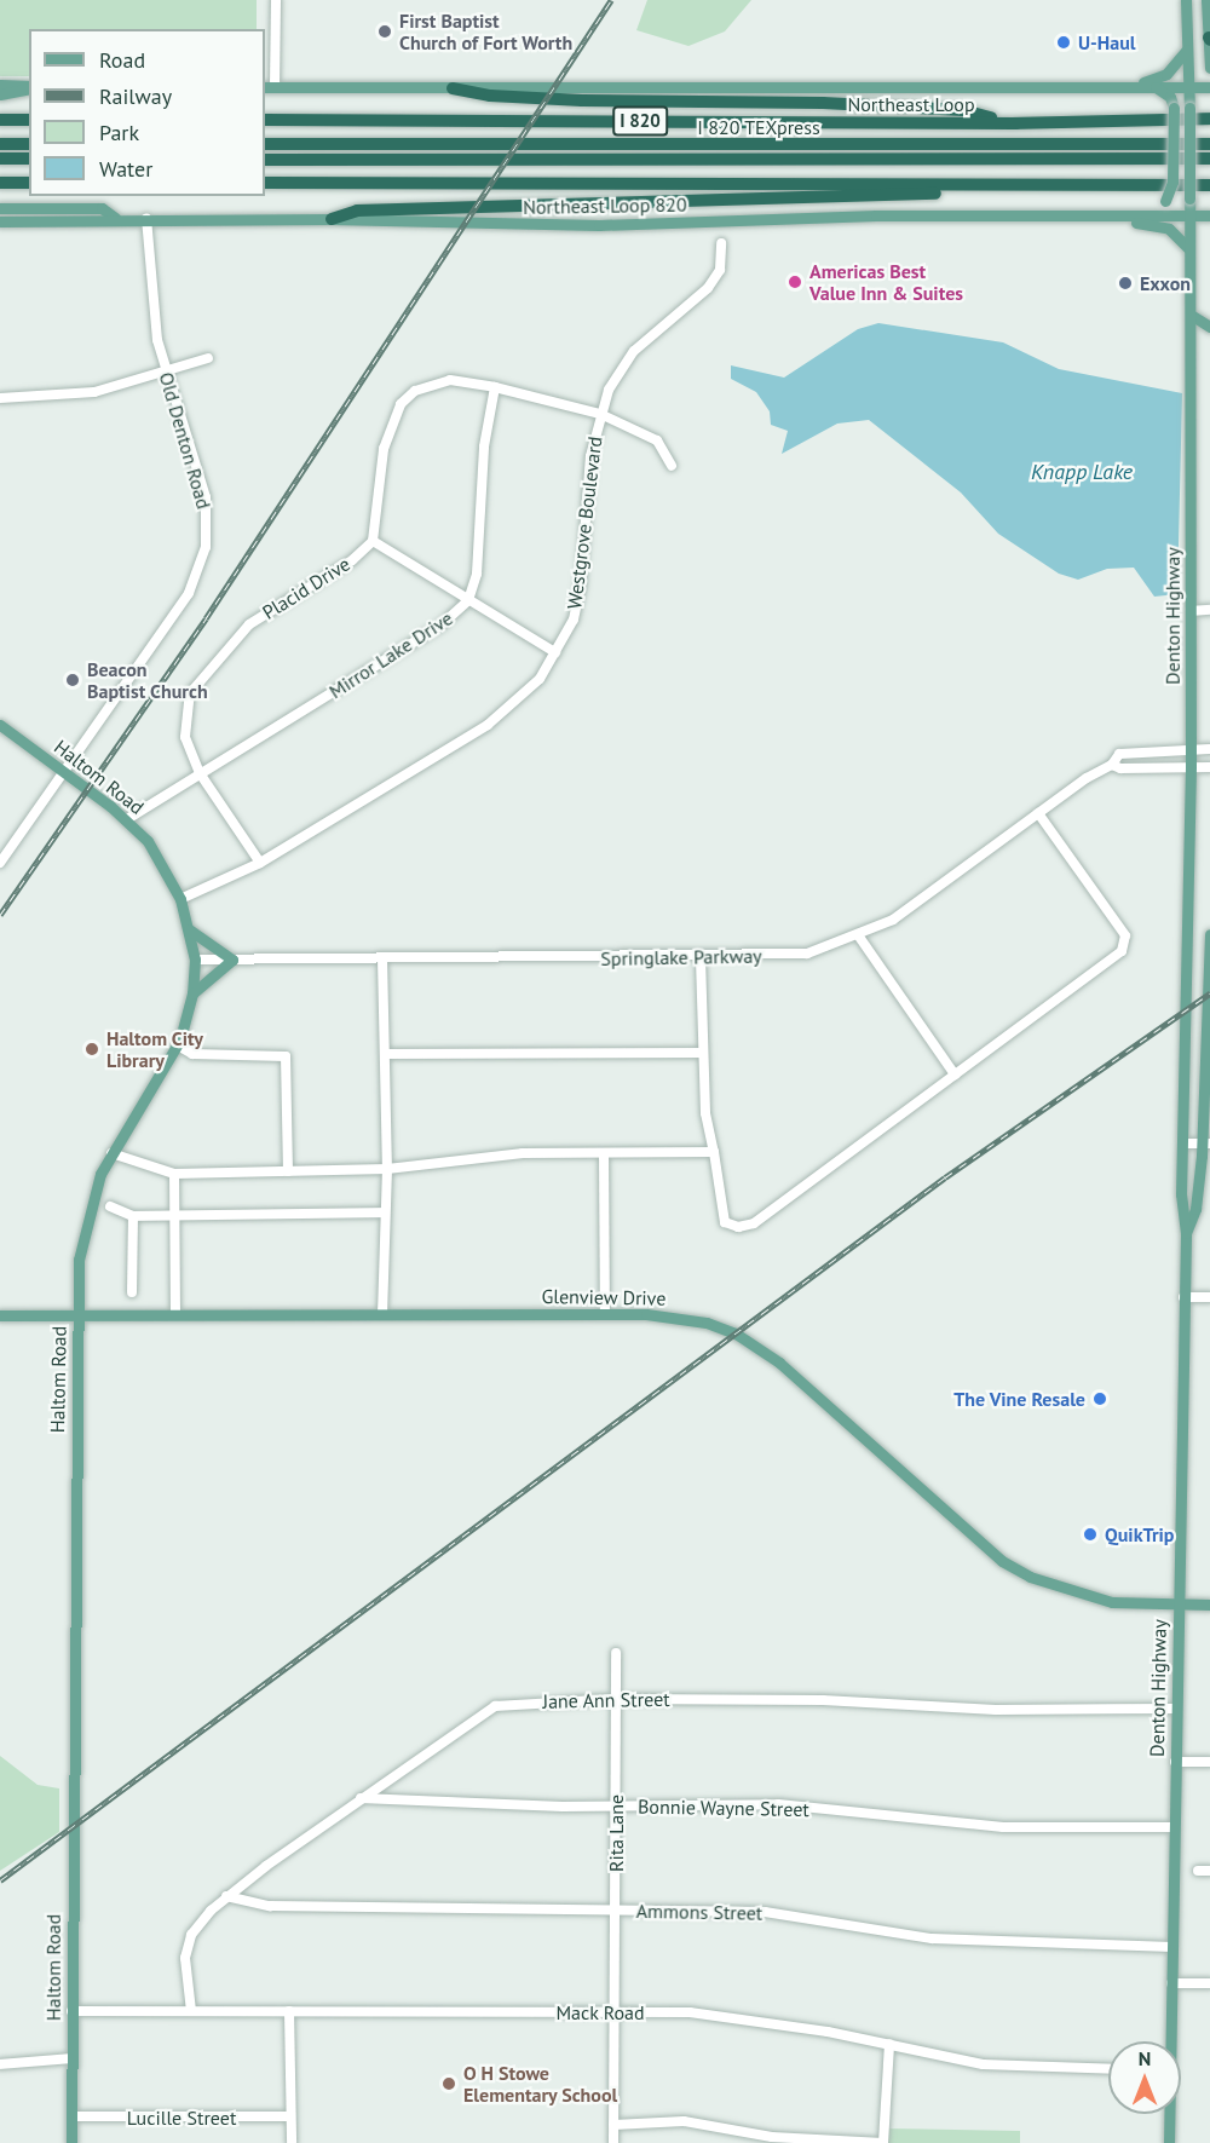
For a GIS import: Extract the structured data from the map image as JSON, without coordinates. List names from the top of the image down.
{
  "streets": {
    "highway": ["Northeast Loop", "I 820", "I 820 TEXpress"],
    "main road": [
      "Northeast Loop 820",
      "Denton Highway",
      "Haltom Road",
      "Glenview Drive"
    ],
    "street": [
      "Old Denton Road",
      "Westgrove Boulevard",
      "Placid Drive",
      "Mirror Lake Drive",
      "Springlake Parkway",
      "Jane Ann Street",
      "Bonnie Wayne Street",
      "Rita Lane",
      "Ammons Street",
      "Mack Road",
      "Lucille Street"
    ]
  },
  "crossings": [
    ["Northeast Loop 820", "Old Denton Road"],
    ["Northeast Loop 820", "Denton Highway"],
    ["Old Denton Road", "Haltom Road"],
    ["Westgrove Boulevard", "Placid Drive"],
    ["Westgrove Boulevard", "Haltom Road"],
    ["Placid Drive", "Mirror Lake Drive"],
    ["Denton Highway", "Springlake Parkway"],
    ["Denton Highway", "Glenview Drive"],
    ["Denton Highway", "Jane Ann Street"],
    ["Denton Highway", "Bonnie Wayne Street"],
    ["Denton Highway", "Ammons Street"],
    ["Mirror Lake Drive", "Haltom Road"],
    ["Haltom Road", "Springlake Parkway"],
    ["Haltom Road", "Glenview Drive"],
    ["Haltom Road", "Mack Road"],
    ["Haltom Road", "Lucille Street"],
    ["Jane Ann Street", "Bonnie Wayne Street"],
    ["Jane Ann Street", "Rita Lane"],
    ["Jane Ann Street", "Ammons Street"],
    ["Jane Ann Street", "Mack Road"],
    ["Bonnie Wayne Street", "Rita Lane"],
    ["Rita Lane", "Ammons Street"],
    ["Rita Lane", "Mack Road"]
  ],
  "water": ["Knapp Lake"],
  "places": [
    "First Baptist Church of Fort Worth",
    "U-Haul",
    "Americas Best Value Inn & Suites",
    "Exxon",
    "Beacon Baptist Church",
    "Haltom City Library",
    "The Vine Resale",
    "QuikTrip",
    "O H Stowe Elementary School"
  ],
  "legend": [
    "Road",
    "Railway",
    "Park",
    "Water"
  ],
  "north": "top"
}
